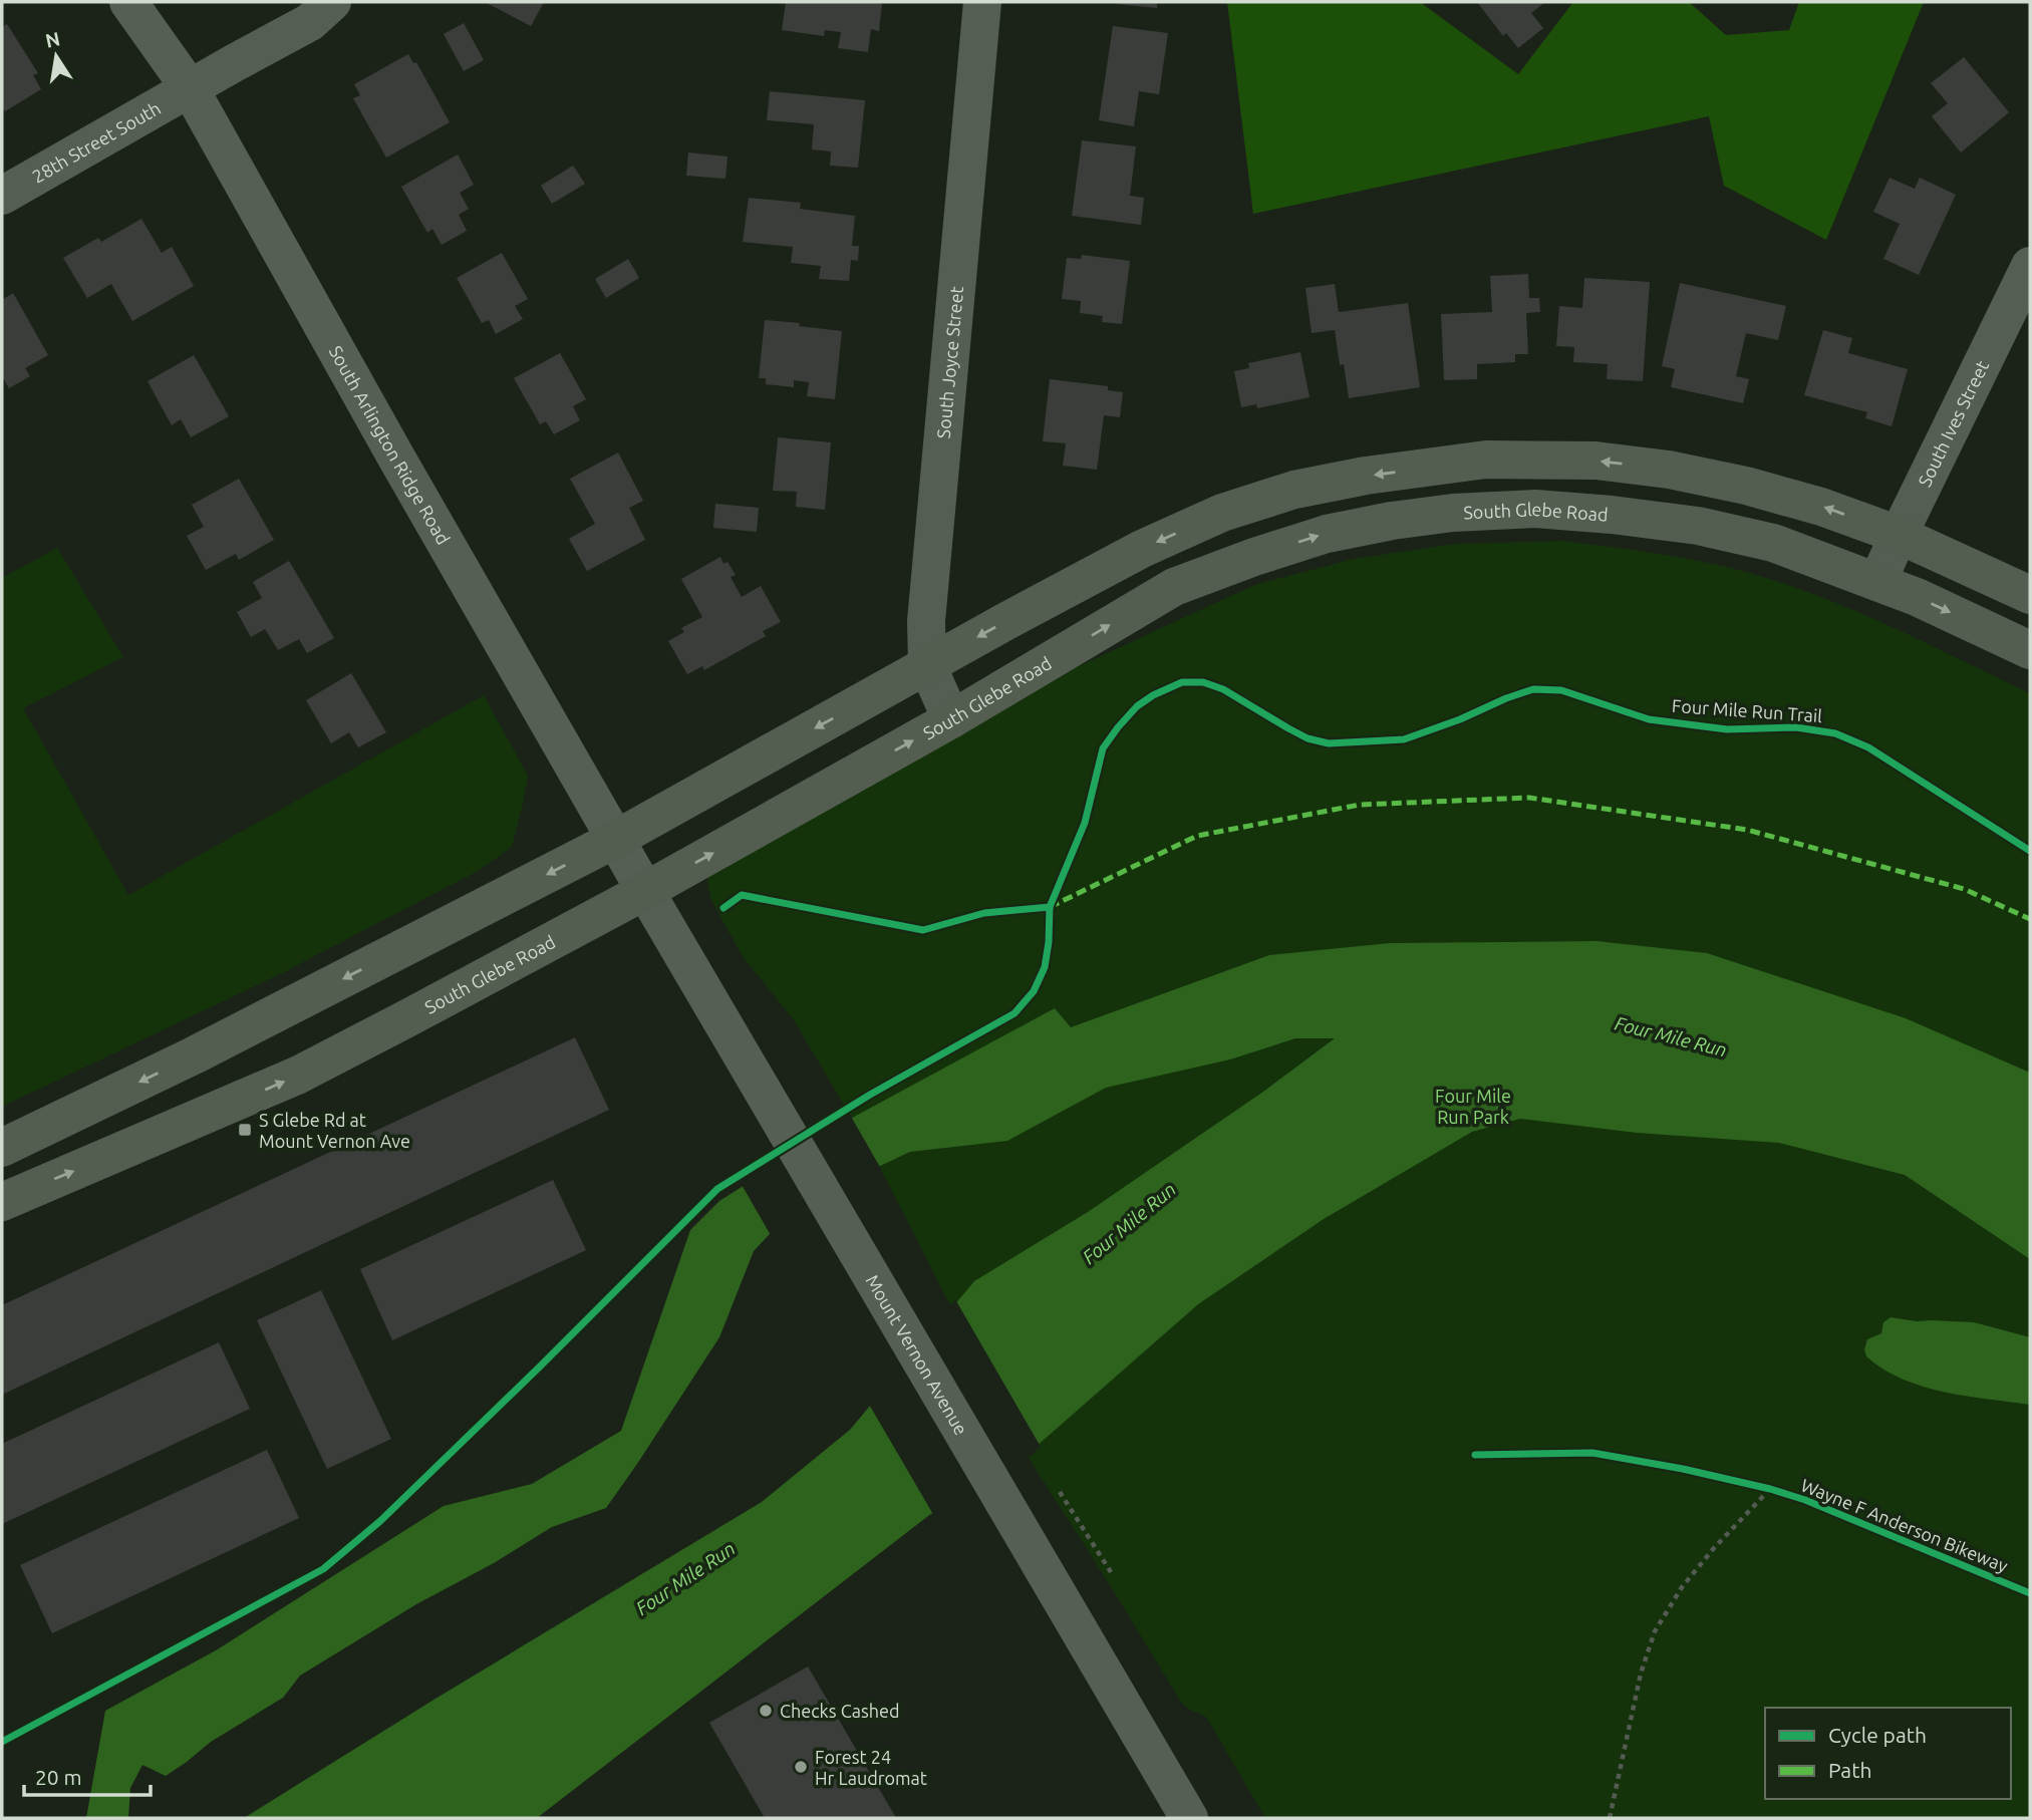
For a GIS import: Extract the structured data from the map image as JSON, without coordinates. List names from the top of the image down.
{
  "streets": {
    "main road": ["South Arlington Ridge Road", "South Glebe Road", "Mount Vernon Avenue"],
    "street": ["28th Street South", "South Joyce Street", "South Ives Street"],
    "cycle path": ["Four Mile Run Trail", "Wayne F Anderson Bikeway"]
  },
  "crossings": [
    ["28th Street South", "South Arlington Ridge Road"],
    ["South Joyce Street", "South Glebe Road"],
    ["South Ives Street", "South Glebe Road"],
    ["South Arlington Ridge Road", "South Glebe Road"],
    ["South Arlington Ridge Road", "Mount Vernon Avenue"],
    ["South Glebe Road", "Mount Vernon Avenue"]
  ],
  "water": ["Four Mile Run"],
  "parks": ["Four Mile Run Park"],
  "places": {
    "transit": ["S Glebe Rd at Mount Vernon Ave"],
    "other": ["Checks Cashed", "Forest 24 Hr Laudromat"]
  },
  "legend": ["Cycle path", "Path"],
  "scale_bar": "20 m",
  "north": "top"
}
